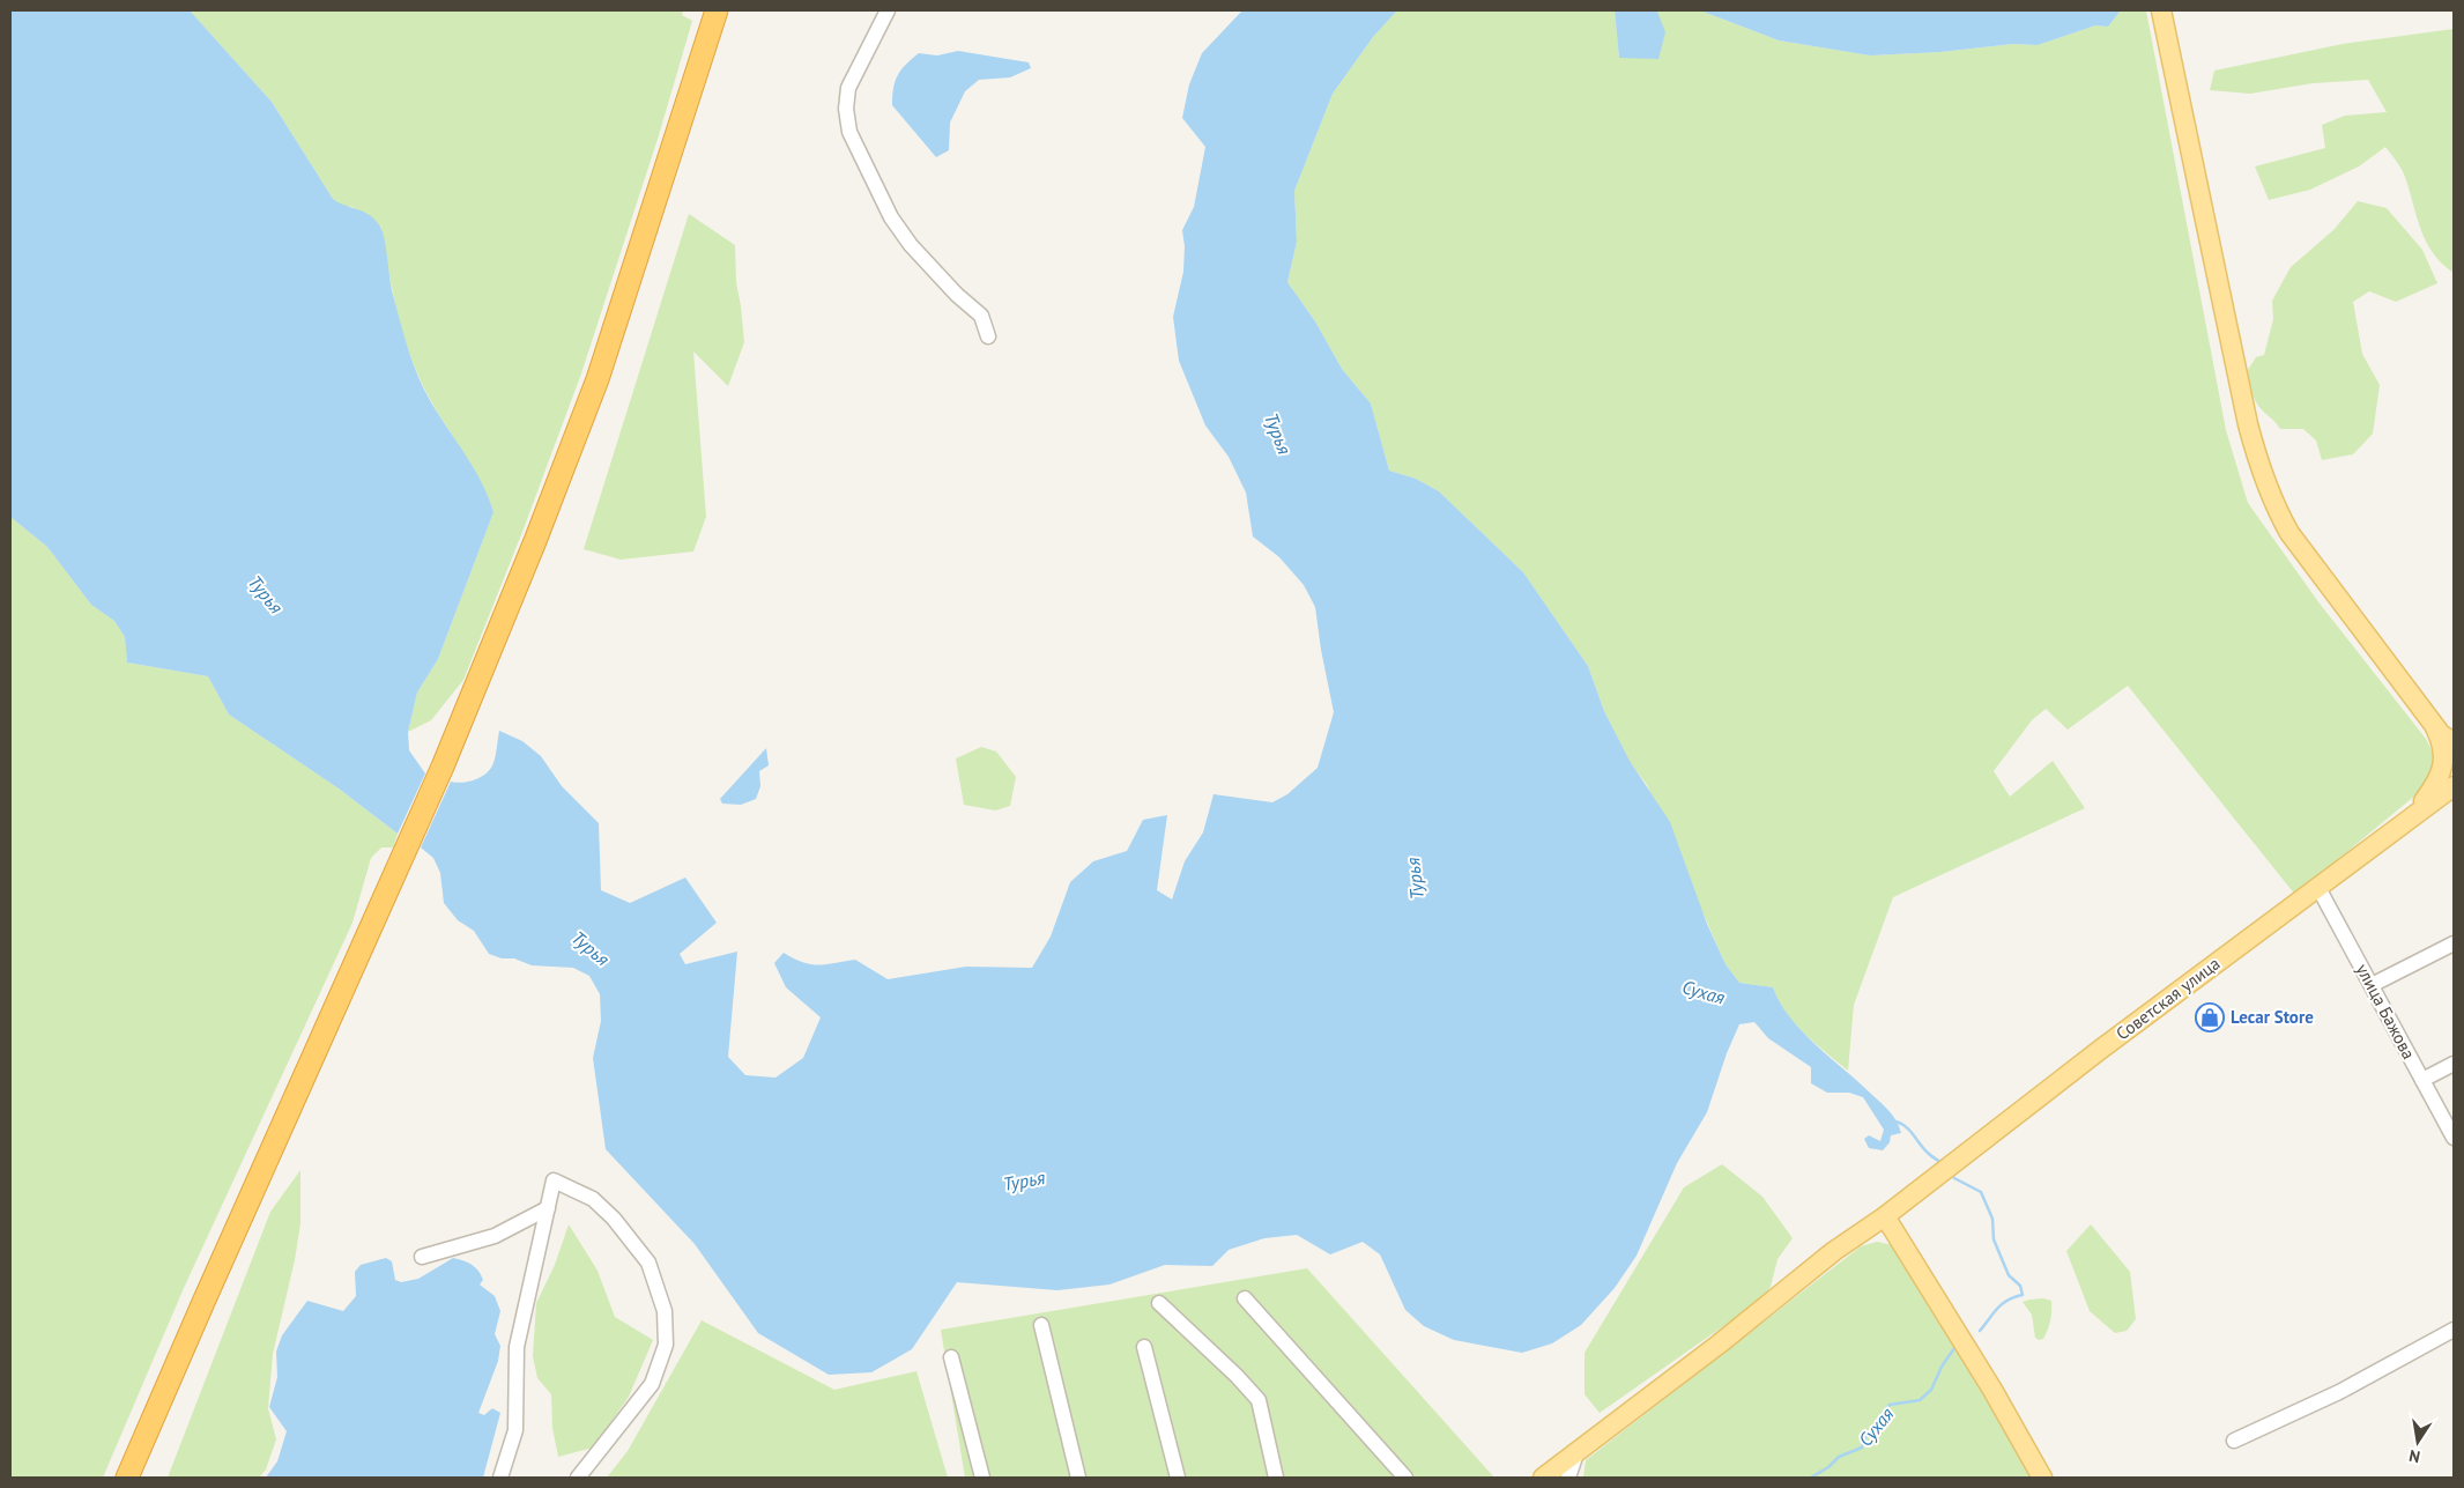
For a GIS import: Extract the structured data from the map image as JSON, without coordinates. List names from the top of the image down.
{
  "streets": {
    "main road": ["Советская улица"],
    "street": ["улица Бажова"]
  },
  "crossings": [
    ["Советская улица", "улица Бажова"]
  ],
  "water": ["Турья", "Сухая"],
  "places": {
    "shop": ["Lecar Store"]
  },
  "north": "bottom"
}
